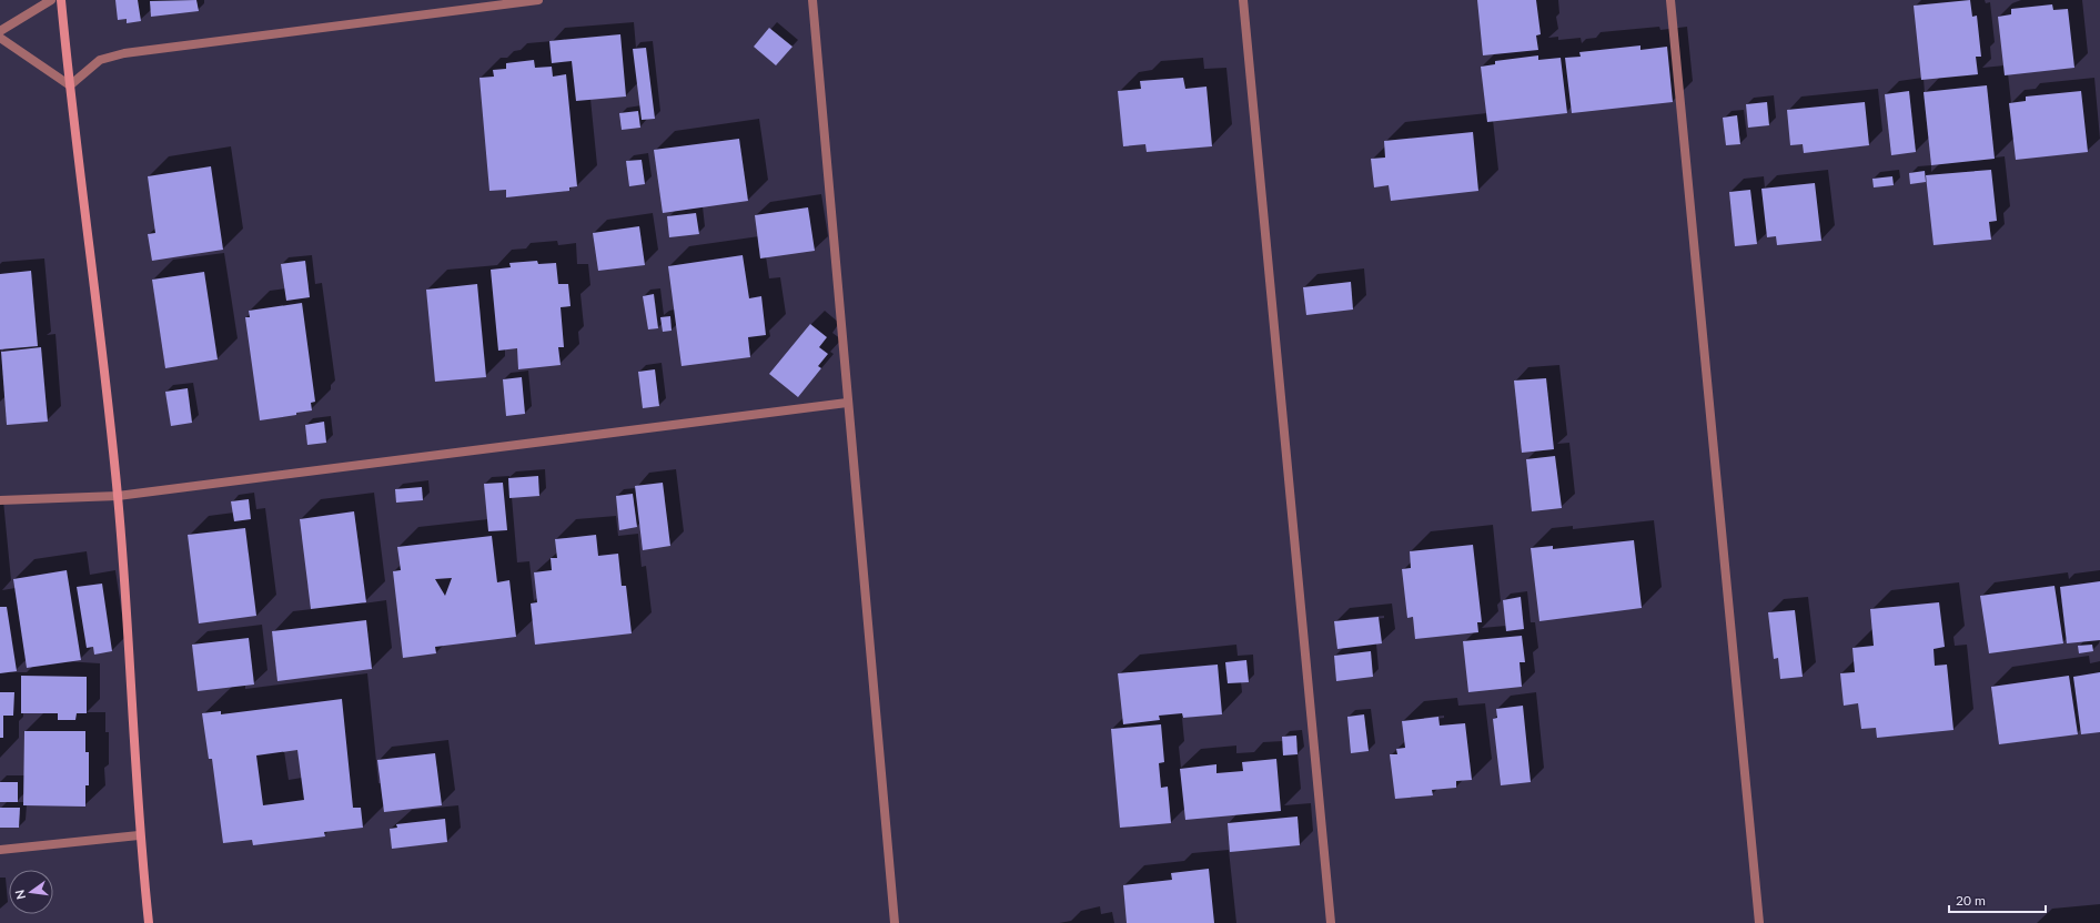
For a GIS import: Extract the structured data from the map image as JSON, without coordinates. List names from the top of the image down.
{
  "scale_bar": "20 m",
  "north": "left"
}
